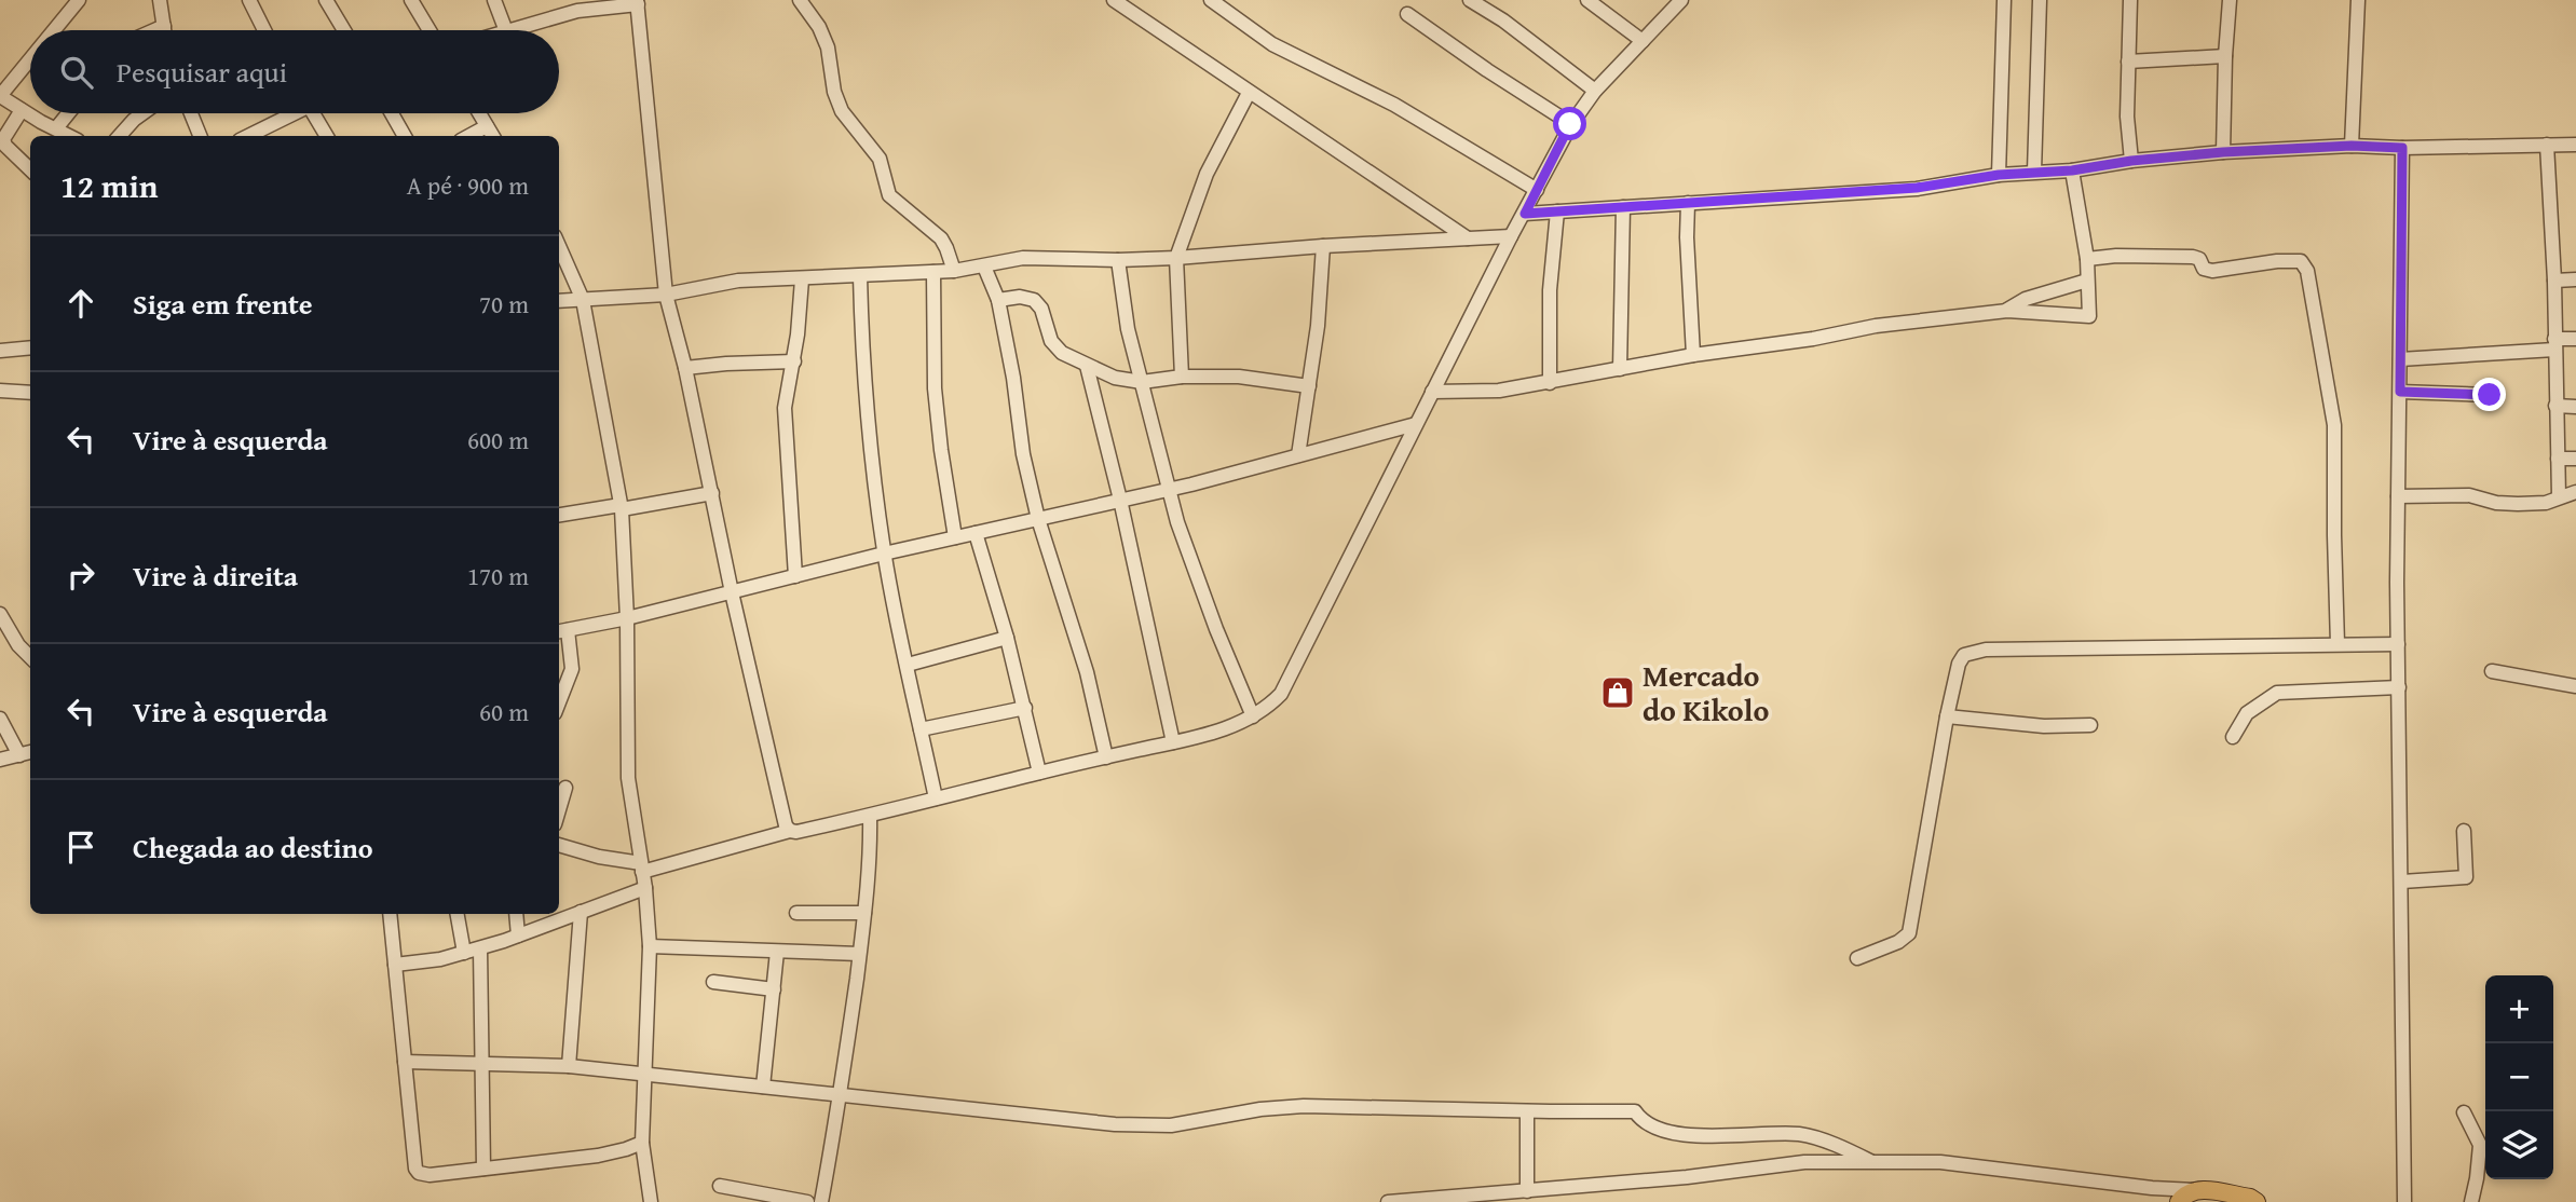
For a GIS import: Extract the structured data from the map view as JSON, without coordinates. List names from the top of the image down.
{
  "places": {
    "shop": ["Mercado do Kikolo"]
  },
  "page": {
    "search": "Pesquisar aqui",
    "heading": ["12 min", "A pé · 900 m"],
    "list": [
      ["Siga em frente", "70 m"],
      ["Vire à esquerda", "600 m"],
      ["Vire à direita", "170 m"],
      ["Vire à esquerda", "60 m"],
      "Chegada ao destino"
    ],
    "map_buttons": ["+", "−"]
  }
}
